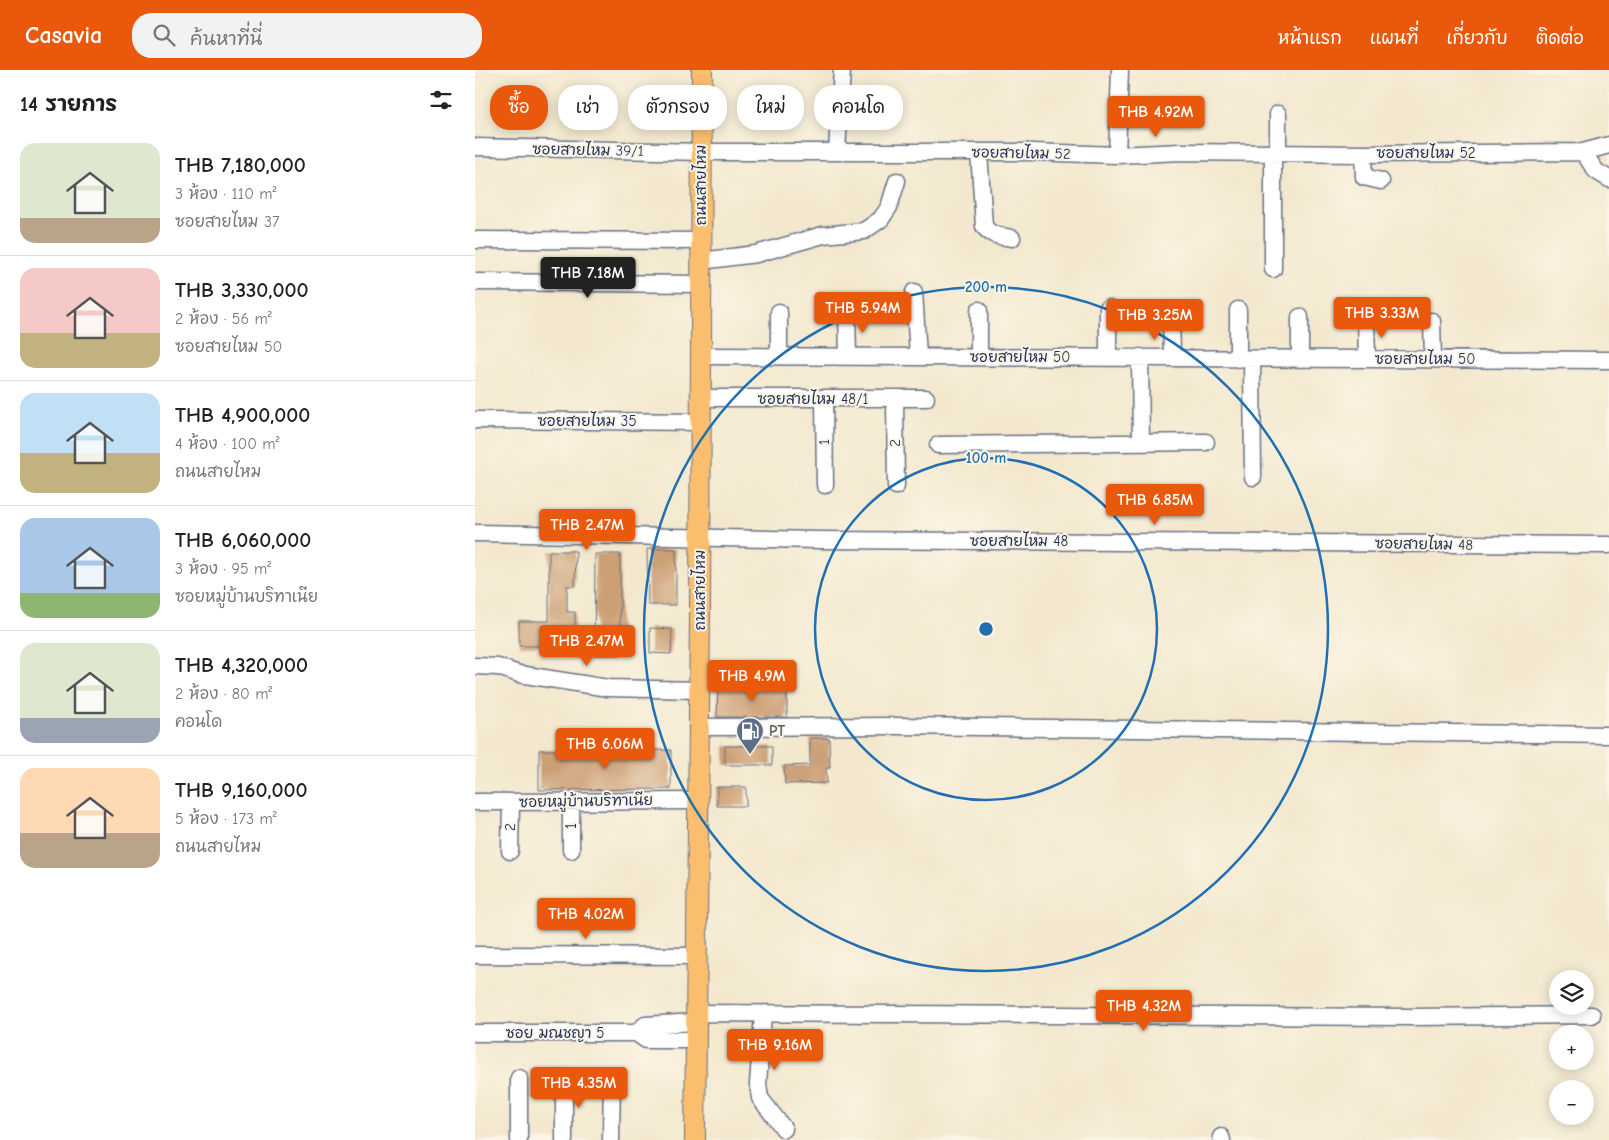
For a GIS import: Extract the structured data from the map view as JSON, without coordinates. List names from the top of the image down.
{
  "streets": {
    "main road": ["ถนนสายไหม"],
    "street": [
      "ซอยสายไหม 39/1",
      "ซอยสายไหม 52",
      "ซอยสายไหม 50",
      "ซอยสายไหม 48/1",
      "ซอยสายไหม 35",
      "1",
      "2",
      "ซอยสายไหม 48",
      "ซอยหมู่บ้านบริทาเนีย",
      "ซอย มณชญา 5"
    ]
  },
  "crossings": [
    ["ซอยสายไหม 39/1", "ซอยสายไหม 52"],
    ["ซอยสายไหม 39/1", "ถนนสายไหม"],
    ["ซอยสายไหม 52", "ถนนสายไหม"],
    ["ถนนสายไหม", "ซอยสายไหม 50"],
    ["ถนนสายไหม", "ซอยสายไหม 48/1"],
    ["ถนนสายไหม", "ซอยสายไหม 35"],
    ["ถนนสายไหม", "ซอยสายไหม 48"],
    ["ถนนสายไหม", "ซอยหมู่บ้านบริทาเนีย"],
    ["ถนนสายไหม", "ซอย มณชญา 5"],
    ["ซอยสายไหม 48/1", "1"],
    ["ซอยสายไหม 48/1", "2"],
    ["1", "ซอยหมู่บ้านบริทาเนีย"],
    ["2", "ซอยหมู่บ้านบริทาเนีย"]
  ],
  "places": {
    "fuel station": ["PT"]
  },
  "page": {
    "header": "Casavia",
    "search": "ค้นหาที่นี่",
    "nav": [
      "หน้าแรก",
      "แผนที่",
      "เกี่ยวกับ",
      "ติดต่อ"
    ],
    "heading": "14 รายการ",
    "chip": [
      "ซื้อ",
      "เช่า",
      "ตัวกรอง",
      "ใหม่",
      "คอนโด"
    ],
    "price": [
      "THB 4.92M",
      "THB 7.18M",
      "THB 5.94M",
      "THB 3.33M",
      "THB 3.25M",
      "THB 6.85M",
      "THB 2.47M",
      "THB 2.47M",
      "THB 4.9M",
      "THB 6.06M",
      "THB 4.02M",
      "THB 4.32M",
      "THB 9.16M",
      "THB 4.35M"
    ],
    "list": [
      {
        "name": "THB 7,180,000",
        "note": "3 ห้อง · 110 m² · ซอยสายไหม 37"
      },
      {
        "name": "THB 3,330,000",
        "note": "2 ห้อง · 56 m² · ซอยสายไหม 50"
      },
      {
        "name": "THB 4,900,000",
        "note": "4 ห้อง · 100 m² · ถนนสายไหม"
      },
      {
        "name": "THB 6,060,000",
        "note": "3 ห้อง · 95 m² · ซอยหมู่บ้านบริทาเนีย"
      },
      {
        "name": "THB 4,320,000",
        "note": "2 ห้อง · 80 m² · คอนโด"
      },
      {
        "name": "THB 9,160,000",
        "note": "5 ห้อง · 173 m² · ถนนสายไหม"
      }
    ],
    "map_buttons": ["+", "−"]
  },
  "rings": ["200 m", "100 m"]
}
